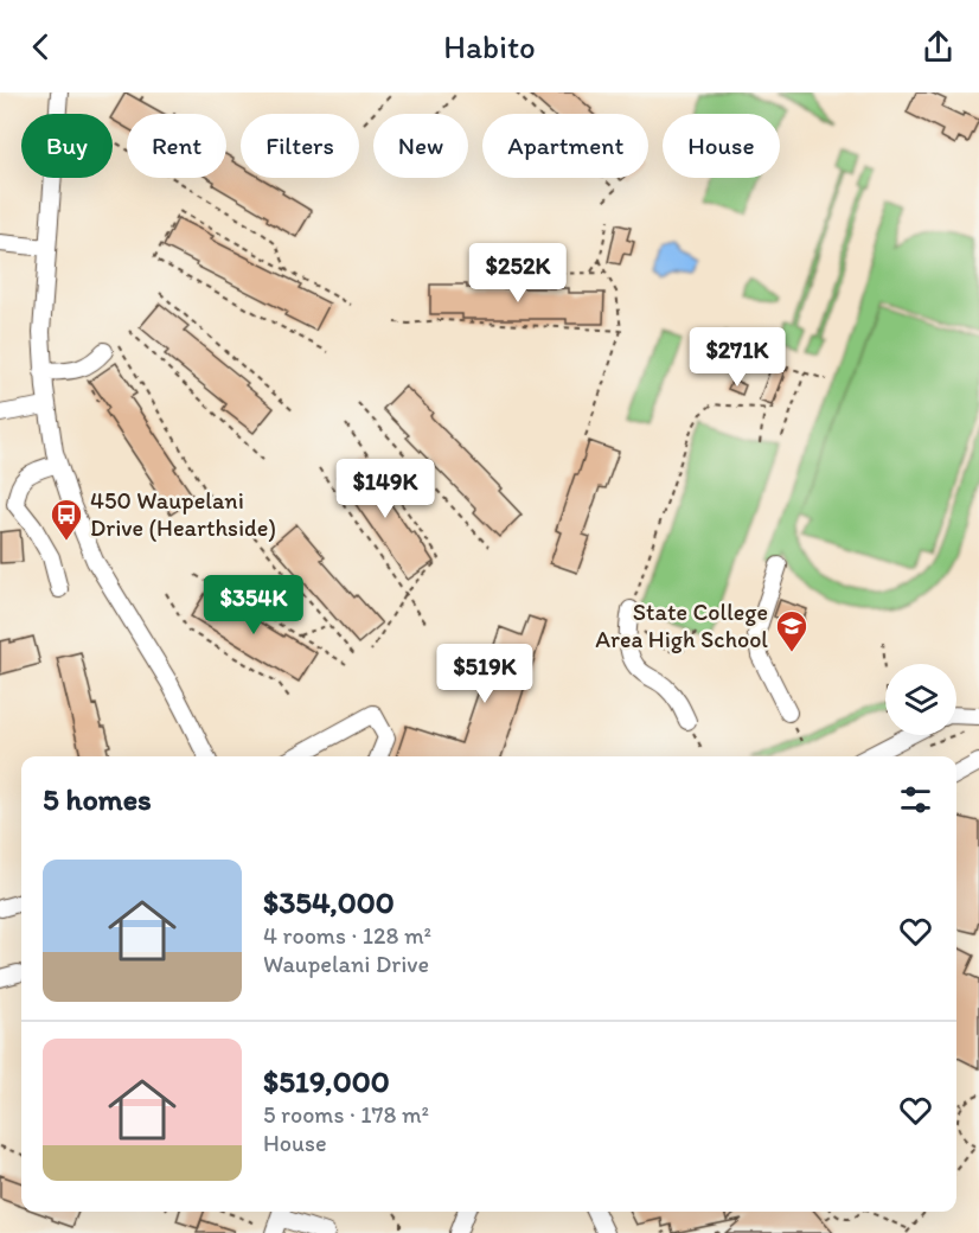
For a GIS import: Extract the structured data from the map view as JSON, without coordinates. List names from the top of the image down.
{
  "places": {
    "bus stop": ["450 Waupelani Drive (Hearthside)"],
    "school or university": ["State College Area High School"]
  },
  "page": {
    "header": "Habito",
    "chip": [
      "Buy",
      "Rent",
      "Filters",
      "New",
      "Apartment",
      "House"
    ],
    "price": [
      "$252K",
      "$271K",
      "$149K",
      "$354K",
      "$519K"
    ],
    "heading": "5 homes",
    "list": [
      {
        "name": "$354,000",
        "note": "4 rooms · 128 m² · Waupelani Drive"
      },
      {
        "name": "$519,000",
        "note": "5 rooms · 178 m² · House"
      }
    ]
  }
}
